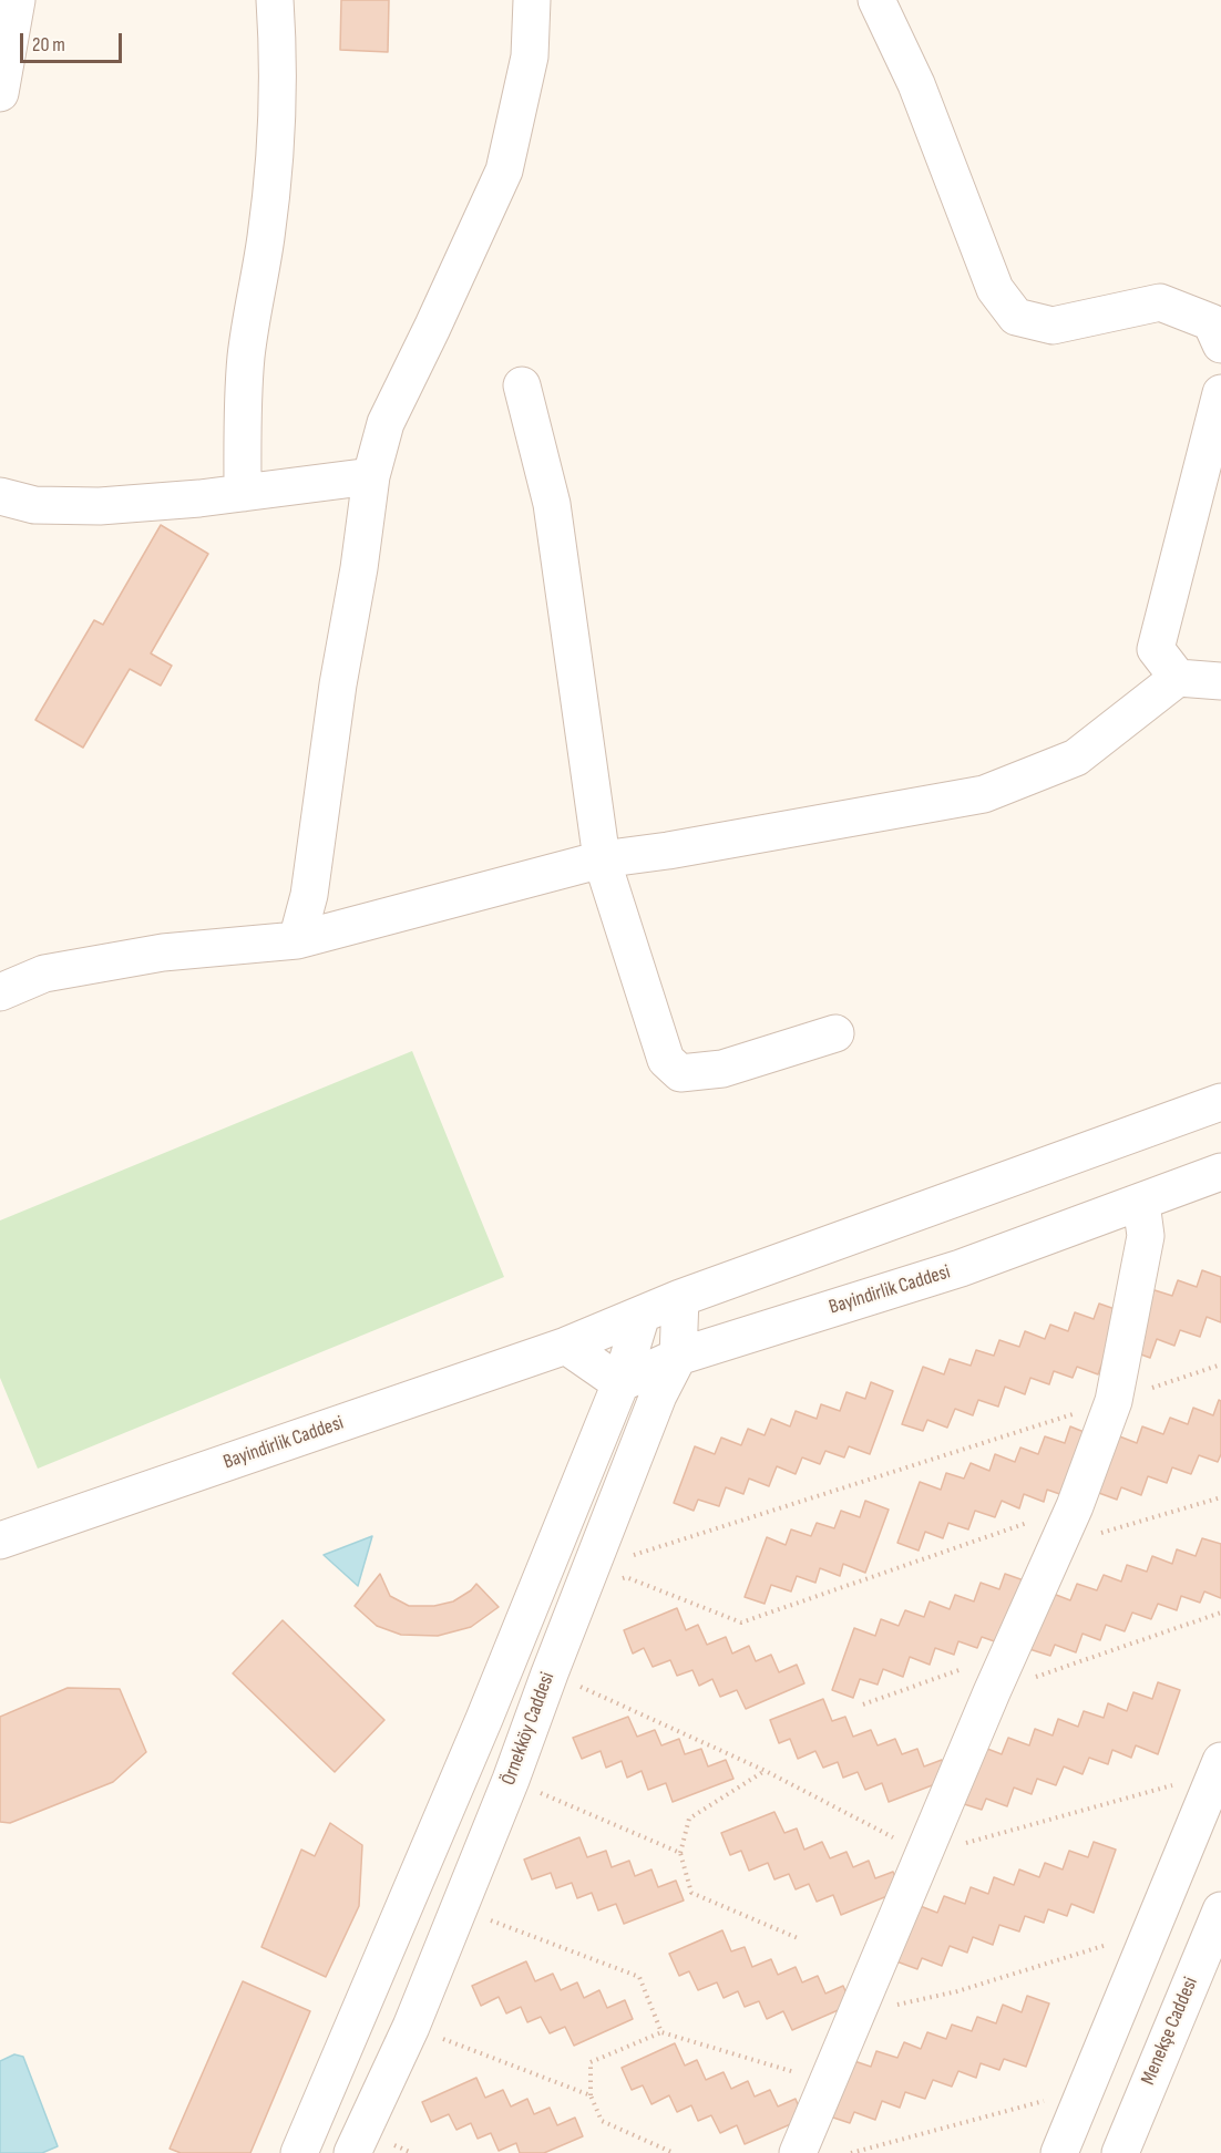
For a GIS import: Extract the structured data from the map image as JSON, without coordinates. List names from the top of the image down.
{
  "streets": {
    "street": ["Bayindirlik Caddesi", "Örnekköy Caddesi", "Menekşe Caddesi"]
  },
  "crossings": [
    ["Bayindirlik Caddesi", "Örnekköy Caddesi"]
  ],
  "scale_bar": "20 m"
}
